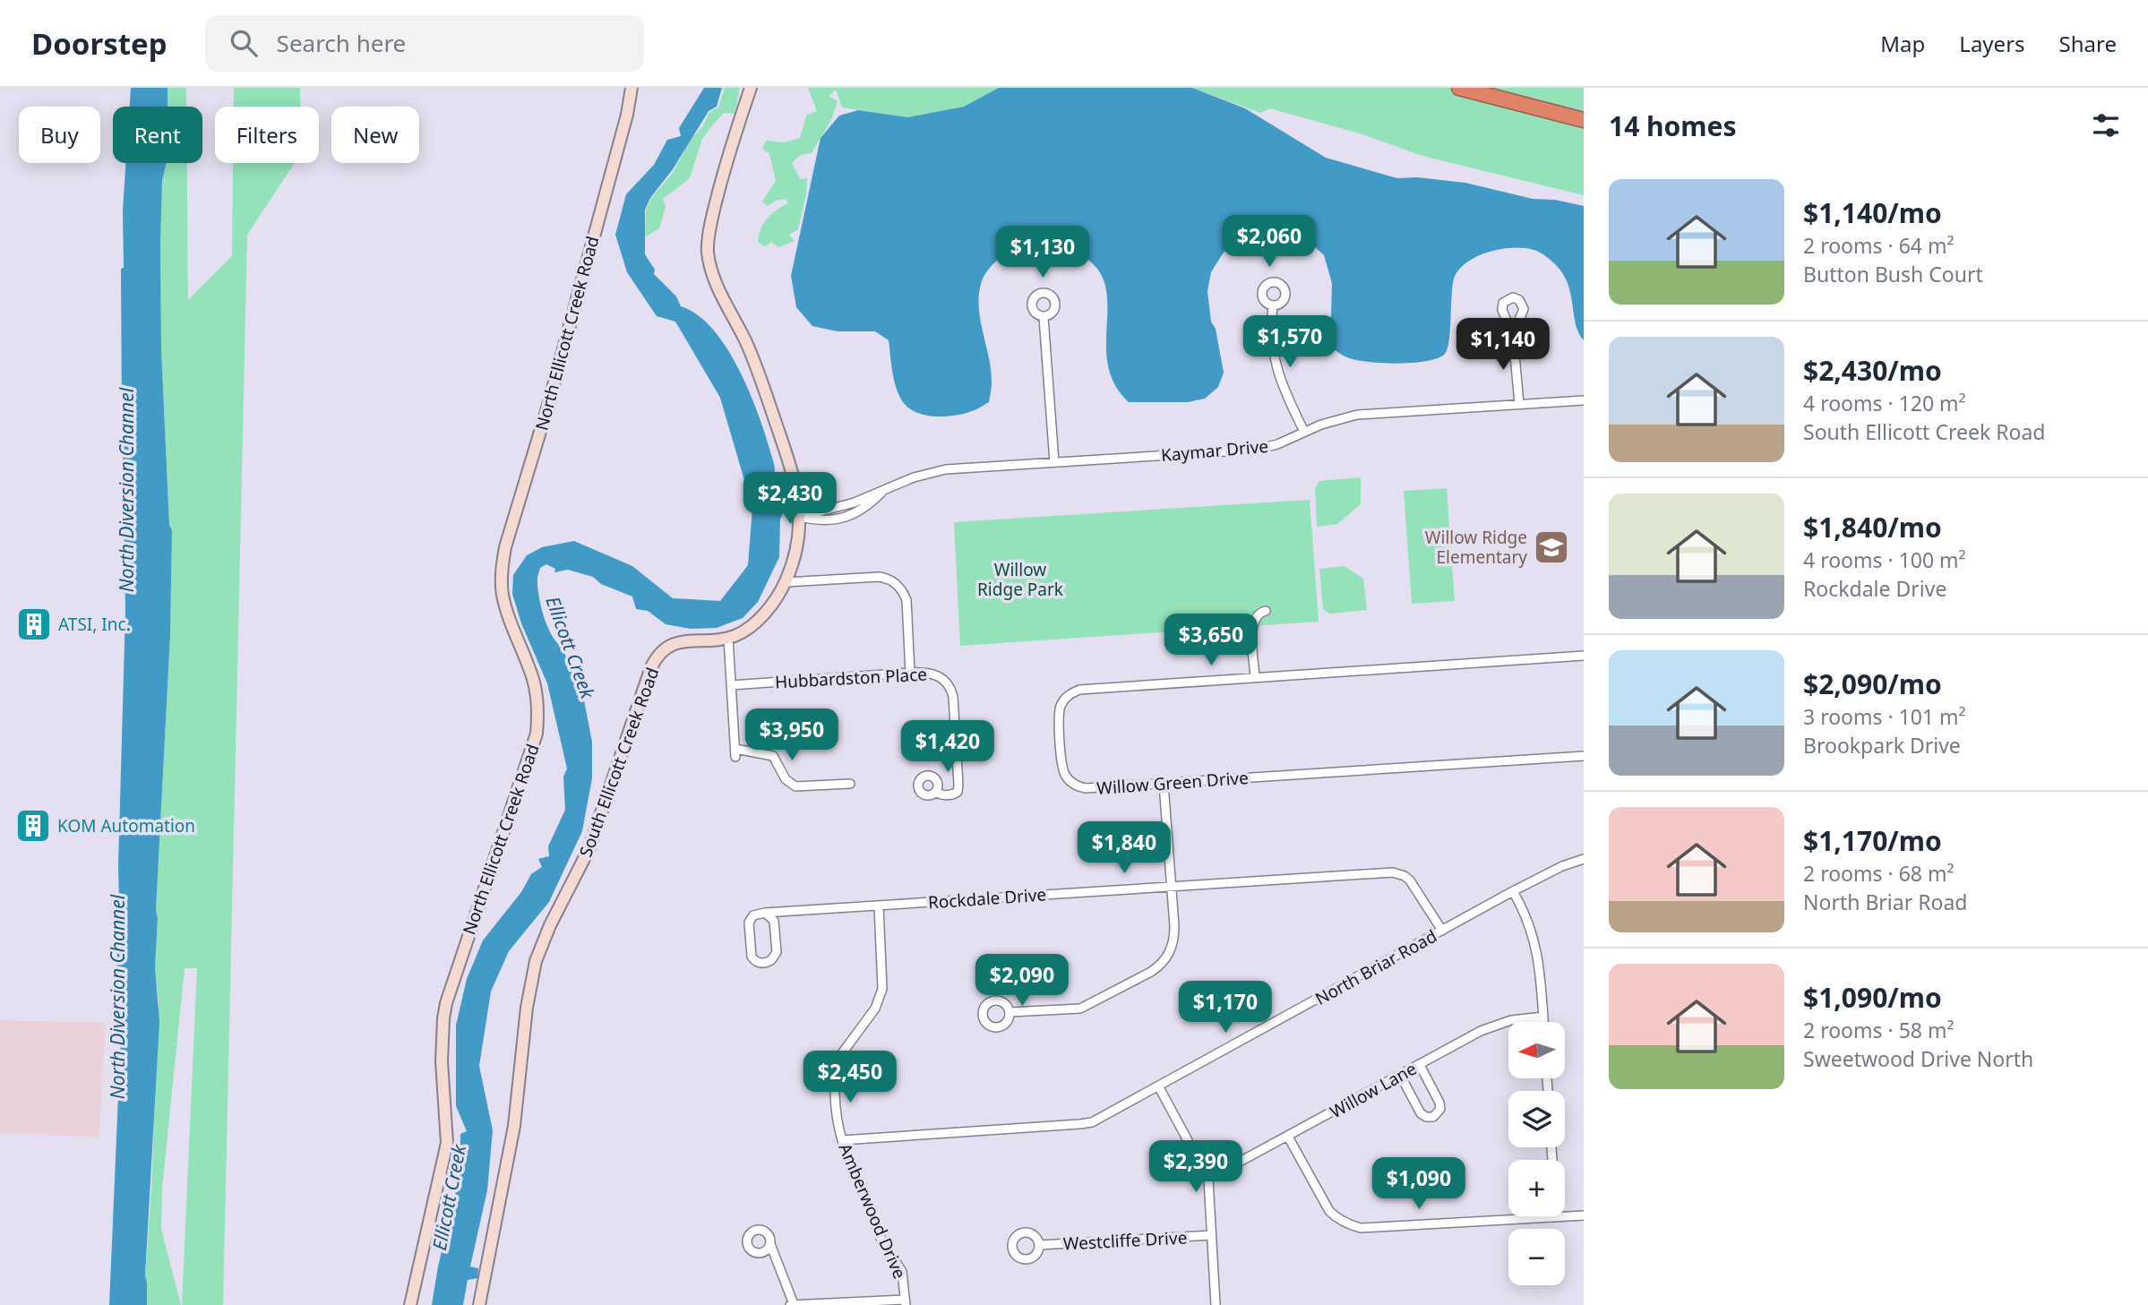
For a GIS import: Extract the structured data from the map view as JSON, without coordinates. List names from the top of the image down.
{
  "streets": {
    "street": [
      "North Ellicott Creek Road",
      "Kaymar Drive",
      "Hubbardston Place",
      "South Ellicott Creek Road",
      "Willow Green Drive",
      "Rockdale Drive",
      "North Briar Road",
      "Willow Lane",
      "Amberwood Drive",
      "Westcliffe Drive"
    ]
  },
  "crossings": [
    ["Kaymar Drive", "South Ellicott Creek Road"],
    ["Rockdale Drive", "North Briar Road"],
    ["Rockdale Drive", "Amberwood Drive"],
    ["North Briar Road", "Amberwood Drive"]
  ],
  "water": ["North Diversion Channel", "Ellicott Creek"],
  "parks": ["Willow Ridge Park"],
  "places": {
    "school or university": ["Willow Ridge Elementary"],
    "building": ["ATSI, Inc.", "KOM Automation"]
  },
  "north": "left",
  "page": {
    "header": "Doorstep",
    "search": "Search here",
    "nav": ["Map", "Layers", "Share"],
    "heading": "14 homes",
    "chip": [
      "Buy",
      "Rent",
      "Filters",
      "New"
    ],
    "list": [
      {
        "name": "$1,140/mo",
        "note": "2 rooms · 64 m² · Button Bush Court"
      },
      {
        "name": "$2,430/mo",
        "note": "4 rooms · 120 m² · South Ellicott Creek Road"
      },
      {
        "name": "$1,840/mo",
        "note": "4 rooms · 100 m² · Rockdale Drive"
      },
      {
        "name": "$2,090/mo",
        "note": "3 rooms · 101 m² · Brookpark Drive"
      },
      {
        "name": "$1,170/mo",
        "note": "2 rooms · 68 m² · North Briar Road"
      },
      {
        "name": "$1,090/mo",
        "note": "2 rooms · 58 m² · Sweetwood Drive North"
      }
    ],
    "price": [
      "$2,060",
      "$1,130",
      "$1,570",
      "$1,140",
      "$2,430",
      "$3,650",
      "$3,950",
      "$1,420",
      "$1,840",
      "$2,090",
      "$1,170",
      "$2,450",
      "$2,390",
      "$1,090"
    ],
    "map_buttons": ["+", "−"]
  }
}
